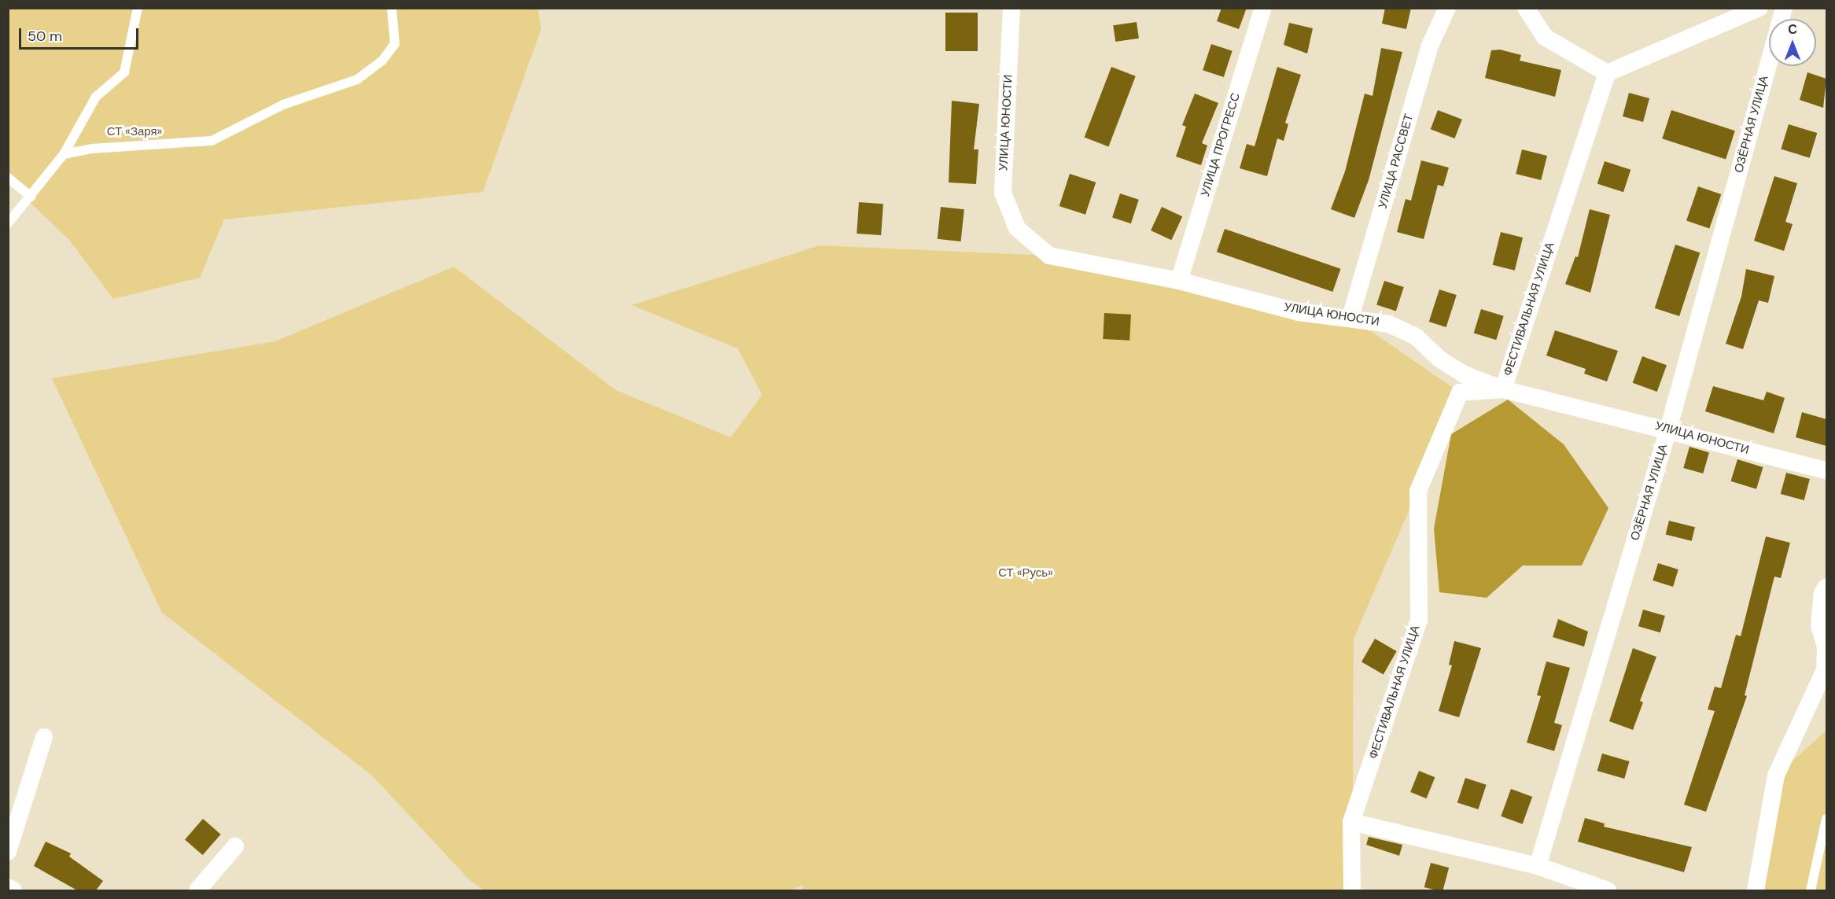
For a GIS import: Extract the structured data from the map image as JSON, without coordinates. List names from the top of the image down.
{
  "streets": {
    "street": [
      "УЛИЦА ЮНОСТИ",
      "ОЗЁРНАЯ УЛИЦА",
      "УЛИЦА ПРОГРЕСС",
      "УЛИЦА РАССВЕТ",
      "ФЕСТИВАЛЬНАЯ УЛИЦА"
    ]
  },
  "crossings": [
    ["УЛИЦА ЮНОСТИ", "ОЗЁРНАЯ УЛИЦА"],
    ["УЛИЦА ЮНОСТИ", "УЛИЦА ПРОГРЕСС"],
    ["УЛИЦА ЮНОСТИ", "УЛИЦА РАССВЕТ"],
    ["УЛИЦА ЮНОСТИ", "ФЕСТИВАЛЬНАЯ УЛИЦА"]
  ],
  "parks": ["СТ «Заря»", "СТ «Русь»"],
  "scale_bar": "50 m",
  "north": "top"
}
